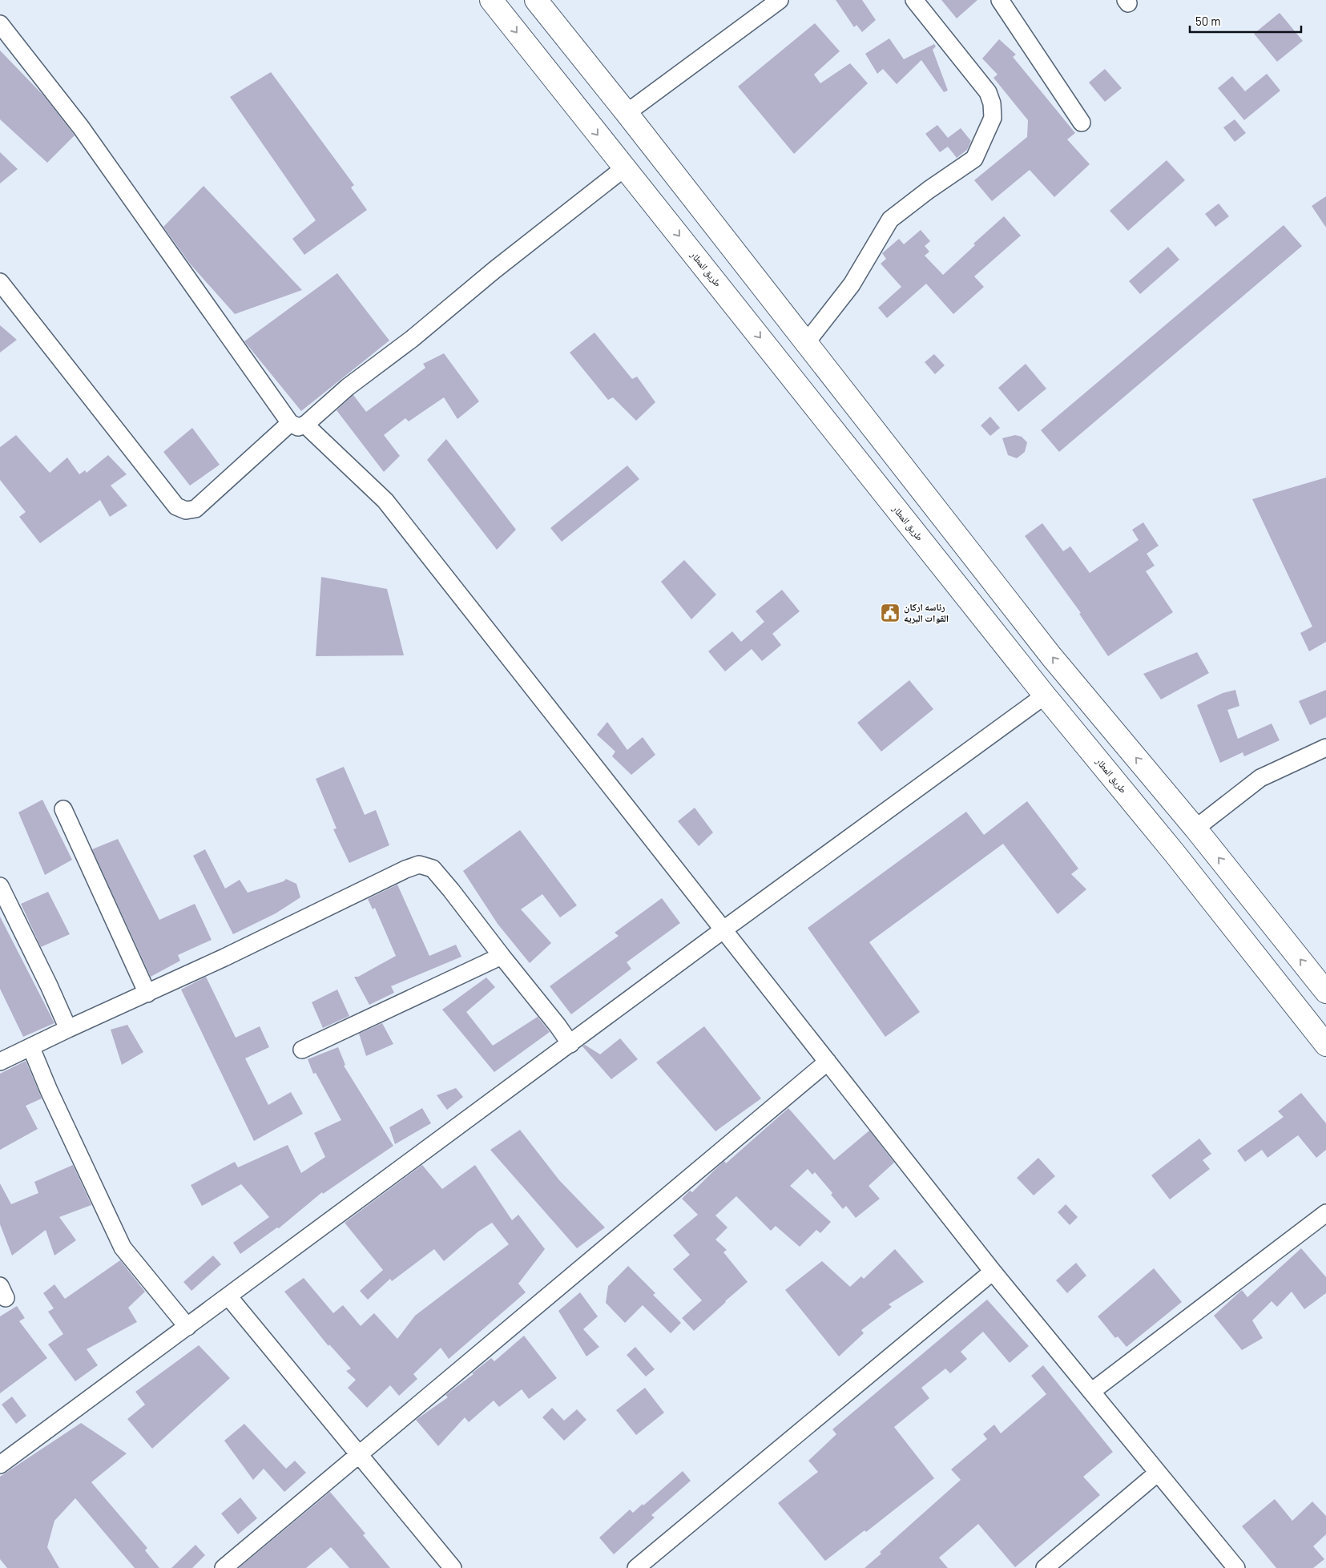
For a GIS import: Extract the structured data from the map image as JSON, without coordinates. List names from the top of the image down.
{
  "streets": {
    "highway": ["طريق المطار"]
  },
  "places": {
    "public building": ["رئاسه اركان القوات البريه"]
  },
  "scale_bar": "50 m"
}
